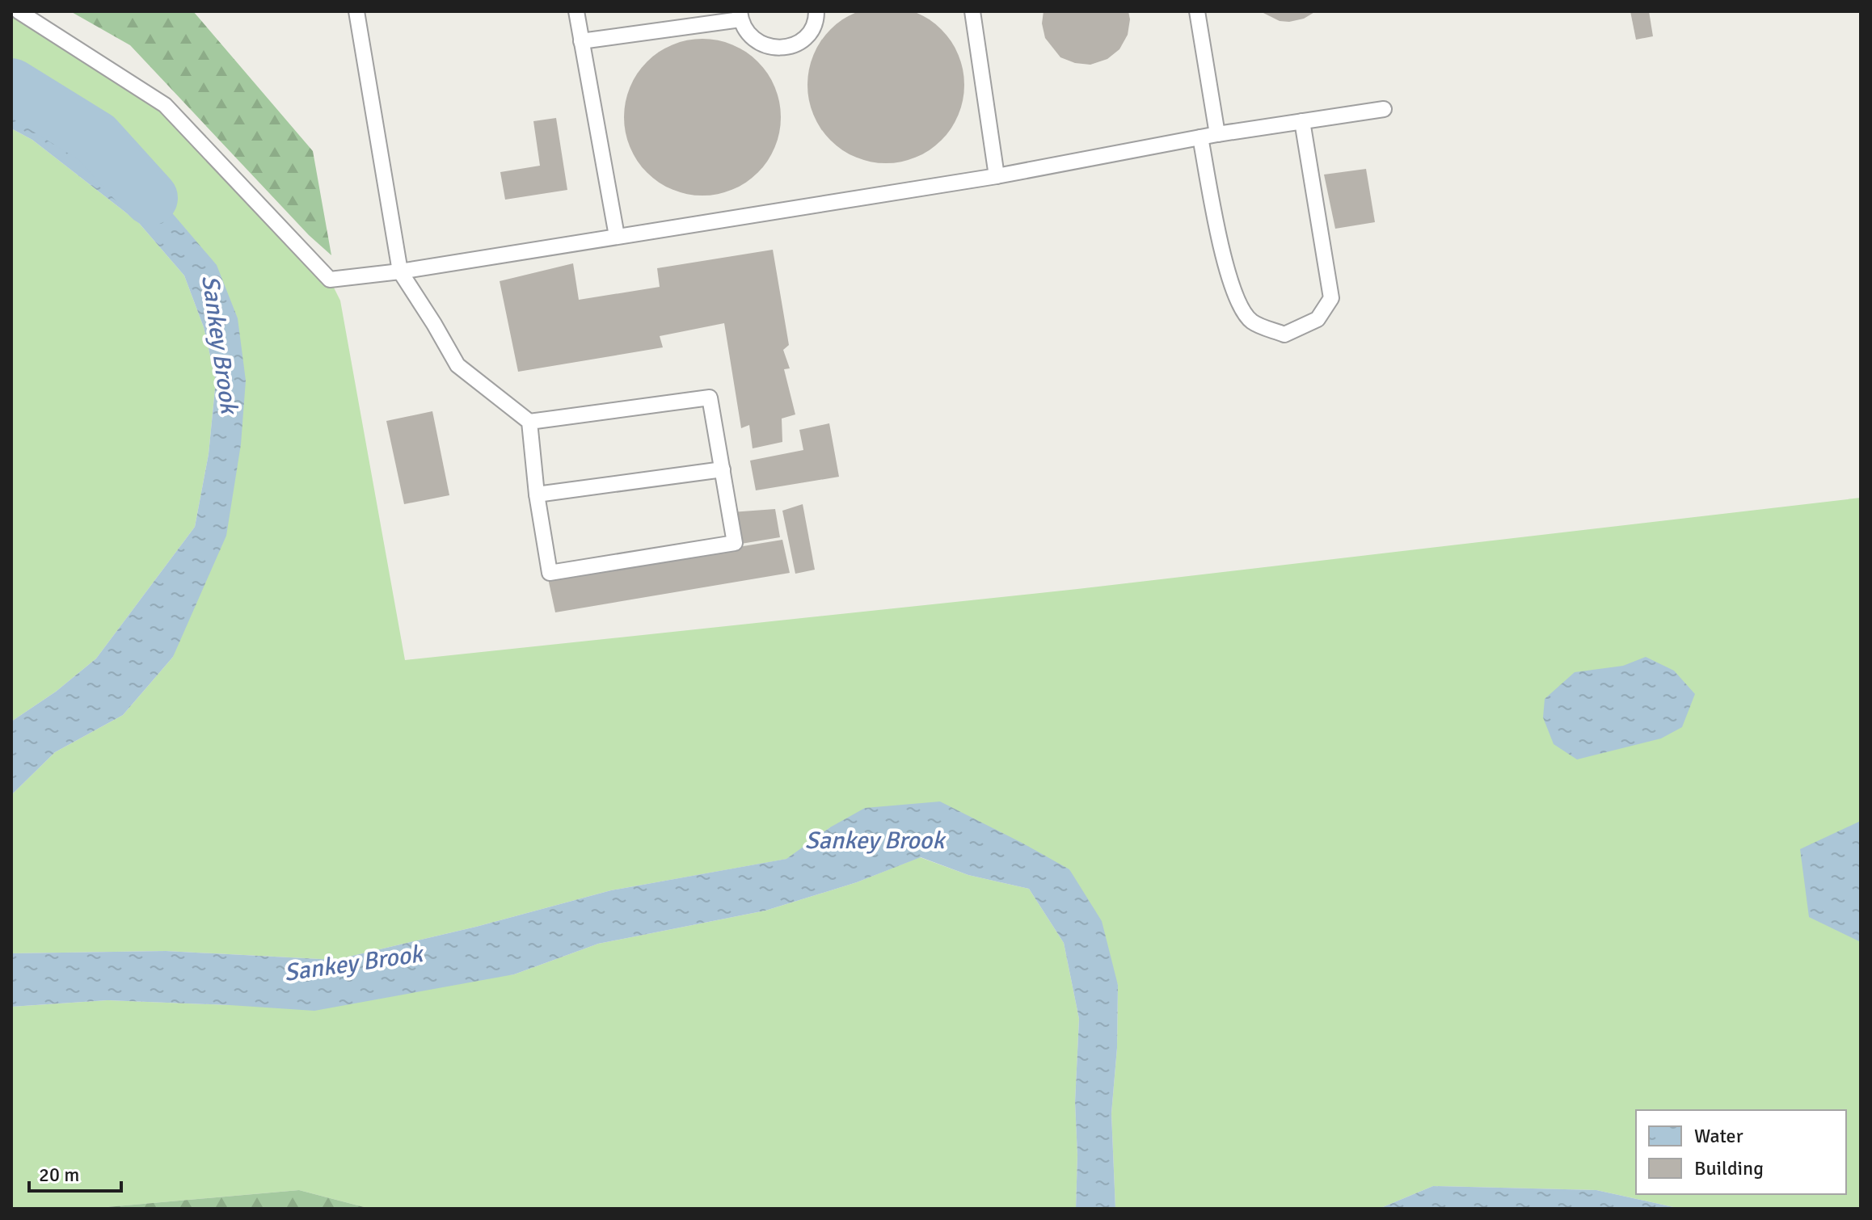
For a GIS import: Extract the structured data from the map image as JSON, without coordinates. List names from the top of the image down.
{
  "water": ["Sankey Brook"],
  "legend": ["Water", "Building"],
  "scale_bar": "20 m"
}
